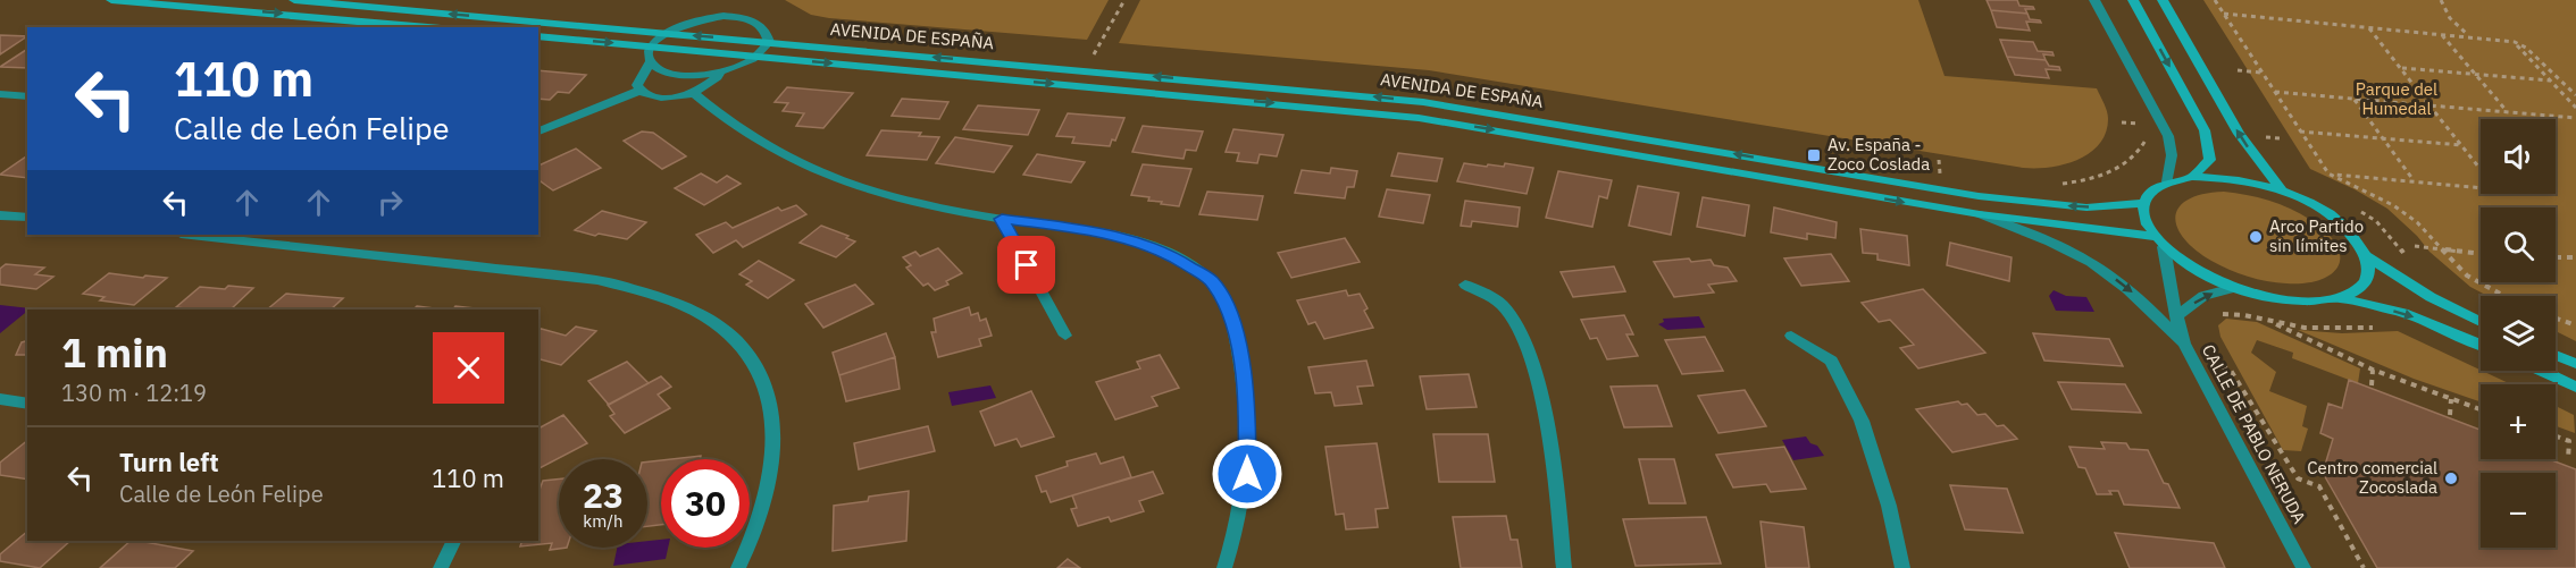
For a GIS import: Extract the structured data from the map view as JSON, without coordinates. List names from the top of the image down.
{
  "streets": {
    "street": ["AVENIDA DE ESPAÑA", "CALLE DE PABLO NERUDA"]
  },
  "crossings": [
    ["AVENIDA DE ESPAÑA", "CALLE DE PABLO NERUDA"]
  ],
  "parks": ["Parque del Humedal"],
  "places": {
    "transit": ["Av. España - Zoco Coslada"],
    "other": ["Arco Partido sin límites", "Centro comercial Zocoslada"]
  },
  "page": {
    "turn": ["110 m", "Calle de León Felipe"],
    "map_buttons": ["+", "−"],
    "heading": ["1 min", "130 m · 12:19"],
    "list": [
      {
        "name": "Turn left",
        "note": "Calle de León Felipe",
        "value": "110 m"
      }
    ],
    "speed": "23 km/h",
    "limit": "30"
  }
}
